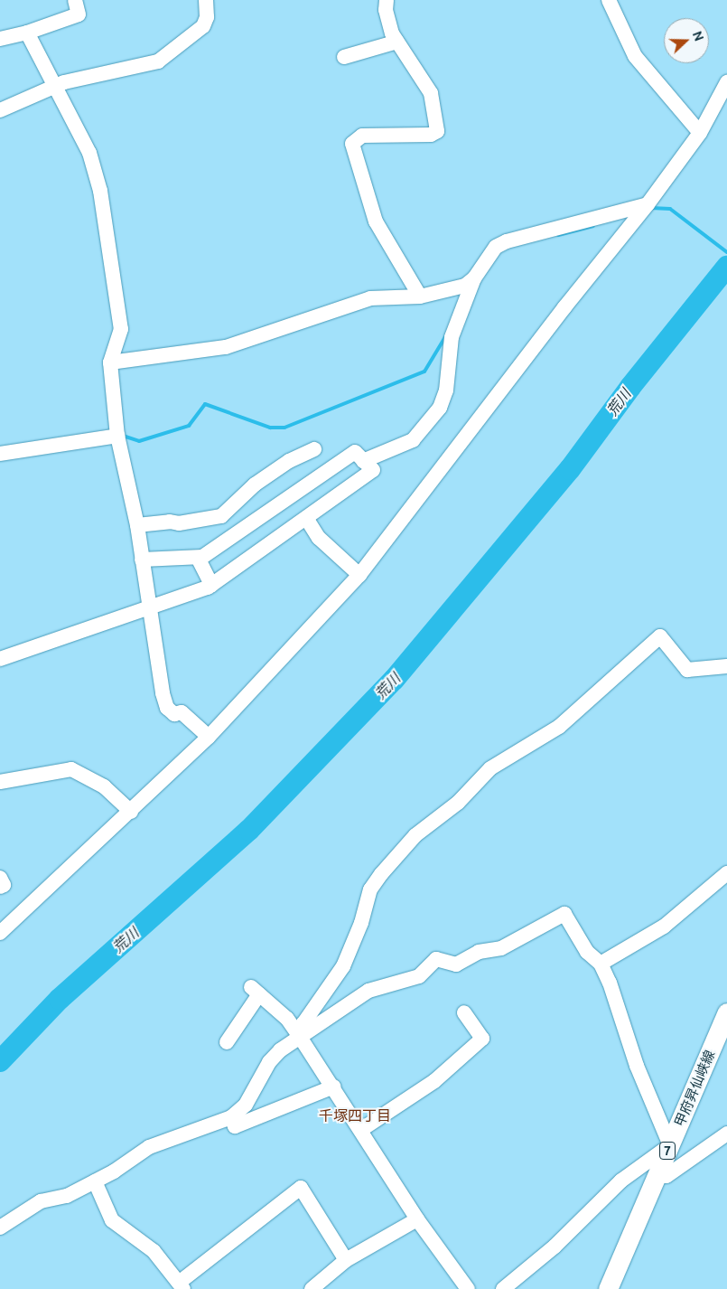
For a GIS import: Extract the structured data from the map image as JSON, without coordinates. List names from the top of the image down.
{
  "streets": {
    "main road": ["甲府昇仙峡線", "7"]
  },
  "districts": ["千塚四丁目"],
  "water": ["荒川"],
  "north": "right"
}
